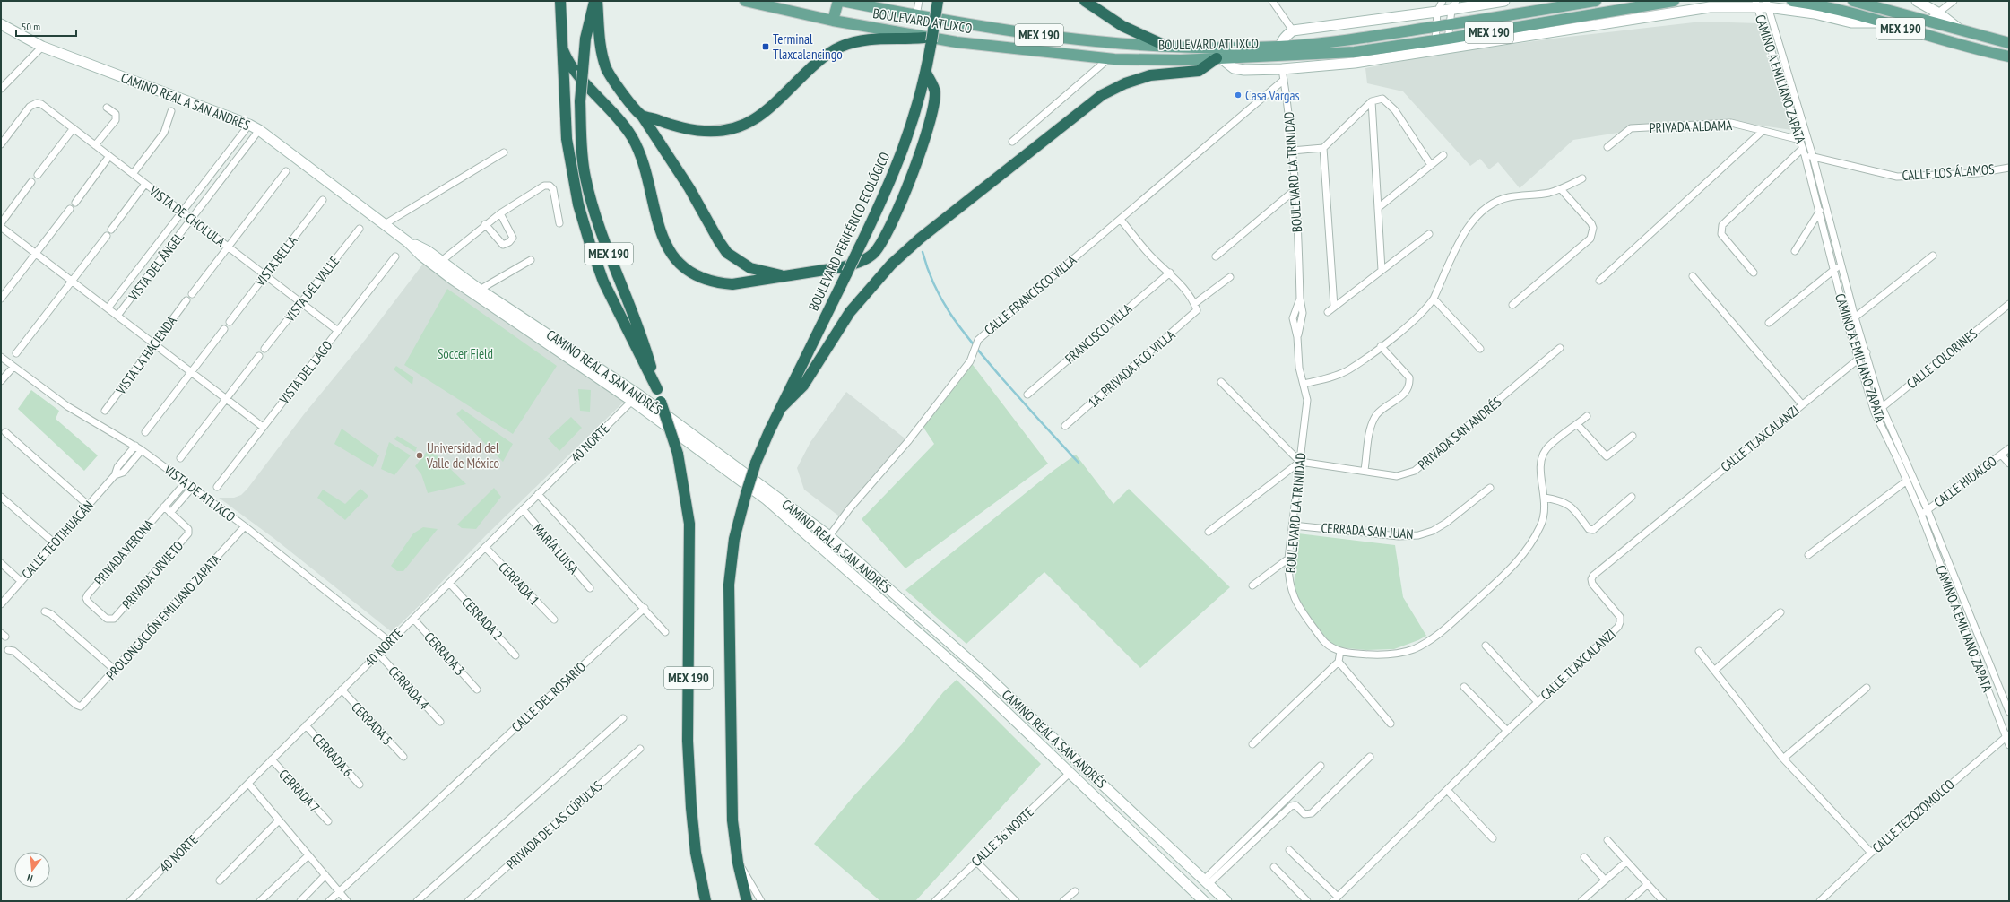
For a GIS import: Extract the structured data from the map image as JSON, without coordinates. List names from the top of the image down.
{
  "streets": {
    "highway": ["MEX 190", "BOULEVARD PERIFÉRICO ECOLÓGICO"],
    "main road": ["BOULEVARD ATLIXCO", "CAMINO REAL A SAN ANDRÉS", "BOULEVARD LA TRINIDAD"],
    "street": [
      "CAMINO A EMILIANO ZAPATA",
      "PRIVADA ALDAMA",
      "CALLE LOS ÁLAMOS",
      "VISTA DE CHOLULA",
      "VISTA BELLA",
      "VISTA DEL ÁNGEL",
      "VISTA DEL VALLE",
      "CALLE FRANCISCO VILLA",
      "FRANCISCO VILLA",
      "VISTA LA HACIENDA",
      "CALLE COLORINES",
      "1A. PRIVADA FCO. VILLA",
      "VISTA DEL LAGO",
      "PRIVADA SAN ANDRÉS",
      "CALLE TLAXCALANZI",
      "40 NORTE",
      "CALLE HIDALGO",
      "VISTA DE ATLIXCO",
      "CERRADA SAN JUAN",
      "CALLE TEOTIHUACÁN",
      "MARÍA LUISA",
      "PRIVADA VERONA",
      "PRIVADA ORVIETO",
      "CERRADA 1",
      "PROLONGACIÓN EMILIANO ZAPATA",
      "CERRADA 2",
      "CERRADA 3",
      "CERRADA 4",
      "CALLE DEL ROSARIO",
      "CERRADA 5",
      "CERRADA 6",
      "CERRADA 7",
      "CALLE TEZOZOMOLCO",
      "PRIVADA DE LAS CÚPULAS",
      "CALLE 36 NORTE"
    ]
  },
  "crossings": [
    ["BOULEVARD ATLIXCO", "MEX 190"],
    ["BOULEVARD ATLIXCO", "BOULEVARD LA TRINIDAD"],
    ["MEX 190", "BOULEVARD LA TRINIDAD"],
    ["MEX 190", "BOULEVARD PERIFÉRICO ECOLÓGICO"],
    ["CAMINO A EMILIANO ZAPATA", "PRIVADA ALDAMA"],
    ["CAMINO A EMILIANO ZAPATA", "CALLE LOS ÁLAMOS"],
    ["CAMINO A EMILIANO ZAPATA", "CALLE COLORINES"],
    ["CAMINO A EMILIANO ZAPATA", "CALLE TLAXCALANZI"],
    ["CAMINO A EMILIANO ZAPATA", "CALLE HIDALGO"],
    ["CAMINO A EMILIANO ZAPATA", "CALLE TEZOZOMOLCO"],
    ["CAMINO REAL A SAN ANDRÉS", "VISTA DEL ÁNGEL"],
    ["CAMINO REAL A SAN ANDRÉS", "CALLE FRANCISCO VILLA"],
    ["CAMINO REAL A SAN ANDRÉS", "40 NORTE"],
    ["CAMINO REAL A SAN ANDRÉS", "CALLE 36 NORTE"],
    ["BOULEVARD LA TRINIDAD", "CALLE FRANCISCO VILLA"],
    ["BOULEVARD LA TRINIDAD", "PRIVADA SAN ANDRÉS"],
    ["BOULEVARD LA TRINIDAD", "CERRADA SAN JUAN"],
    ["VISTA DE CHOLULA", "VISTA BELLA"],
    ["VISTA DE CHOLULA", "VISTA DEL ÁNGEL"],
    ["VISTA DE CHOLULA", "VISTA DEL VALLE"],
    ["VISTA DE CHOLULA", "VISTA DEL LAGO"],
    ["40 NORTE", "VISTA DE ATLIXCO"],
    ["40 NORTE", "MARÍA LUISA"],
    ["40 NORTE", "CERRADA 1"],
    ["40 NORTE", "CERRADA 2"],
    ["40 NORTE", "CERRADA 3"],
    ["40 NORTE", "CERRADA 4"],
    ["40 NORTE", "CERRADA 5"],
    ["40 NORTE", "CERRADA 6"],
    ["40 NORTE", "CERRADA 7"],
    ["VISTA DE ATLIXCO", "CALLE TEOTIHUACÁN"],
    ["VISTA DE ATLIXCO", "PRIVADA VERONA"],
    ["VISTA DE ATLIXCO", "PROLONGACIÓN EMILIANO ZAPATA"],
    ["PRIVADA VERONA", "PRIVADA ORVIETO"]
  ],
  "parks": ["Soccer Field"],
  "places": {
    "transit": ["Terminal Tlaxcalancingo"],
    "other": ["Casa Vargas", "Universidad del Valle de México"]
  },
  "scale_bar": "50 m",
  "north": "bottom"
}
